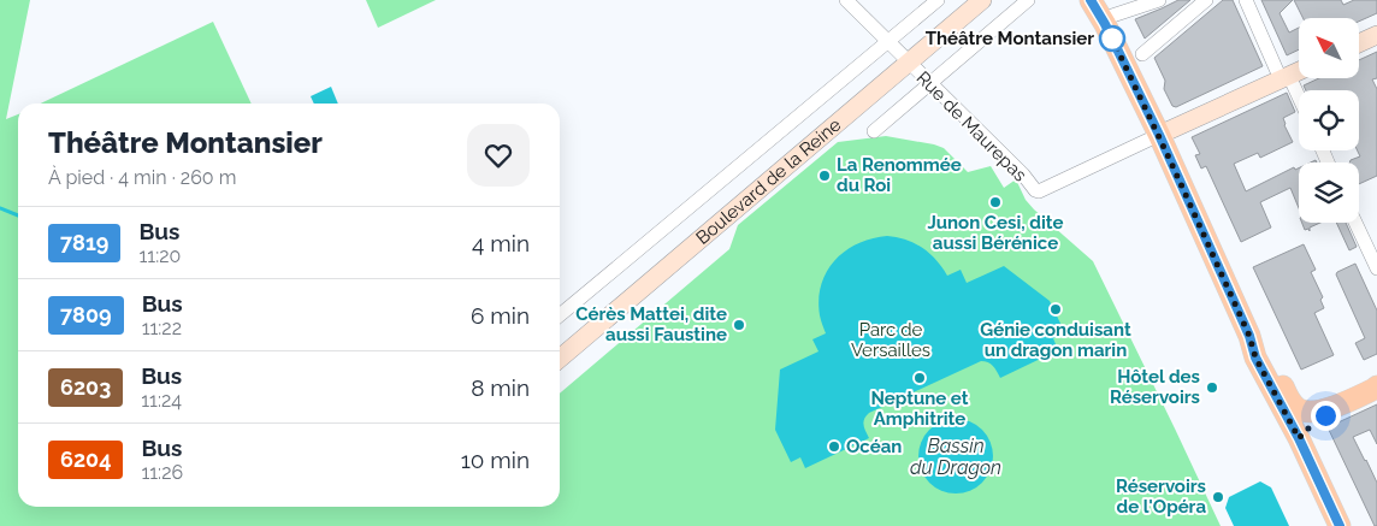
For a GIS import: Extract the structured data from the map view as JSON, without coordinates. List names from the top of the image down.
{
  "streets": {
    "street": ["Rue de Maurepas", "Boulevard de la Reine"]
  },
  "crossings": [
    ["Rue de Maurepas", "Boulevard de la Reine"]
  ],
  "water": ["Bassin du Dragon"],
  "parks": ["Parc de Versailles"],
  "places": [
    "Théâtre Montansier",
    "La Renommée du Roi",
    "Junon Cesi, dite aussi Bérénice",
    "Génie conduisant un dragon marin",
    "Cérès Mattei, dite aussi Faustine",
    "Neptune et Amphitrite",
    "Hôtel des Réservoirs",
    "Océan",
    "Réservoirs de l'Opéra"
  ],
  "lines": ["bus line 7819"],
  "north": "top left",
  "page": {
    "heading": ["Théâtre Montansier", "À pied · 4 min · 260 m"],
    "list": [
      {
        "mark": "7819",
        "name": "Bus",
        "note": "11:20",
        "value": "4 min"
      },
      {
        "mark": "7809",
        "name": "Bus",
        "note": "11:22",
        "value": "6 min"
      },
      {
        "mark": "6203",
        "name": "Bus",
        "note": "11:24",
        "value": "8 min"
      },
      {
        "mark": "6204",
        "name": "Bus",
        "note": "11:26",
        "value": "10 min"
      }
    ]
  }
}
